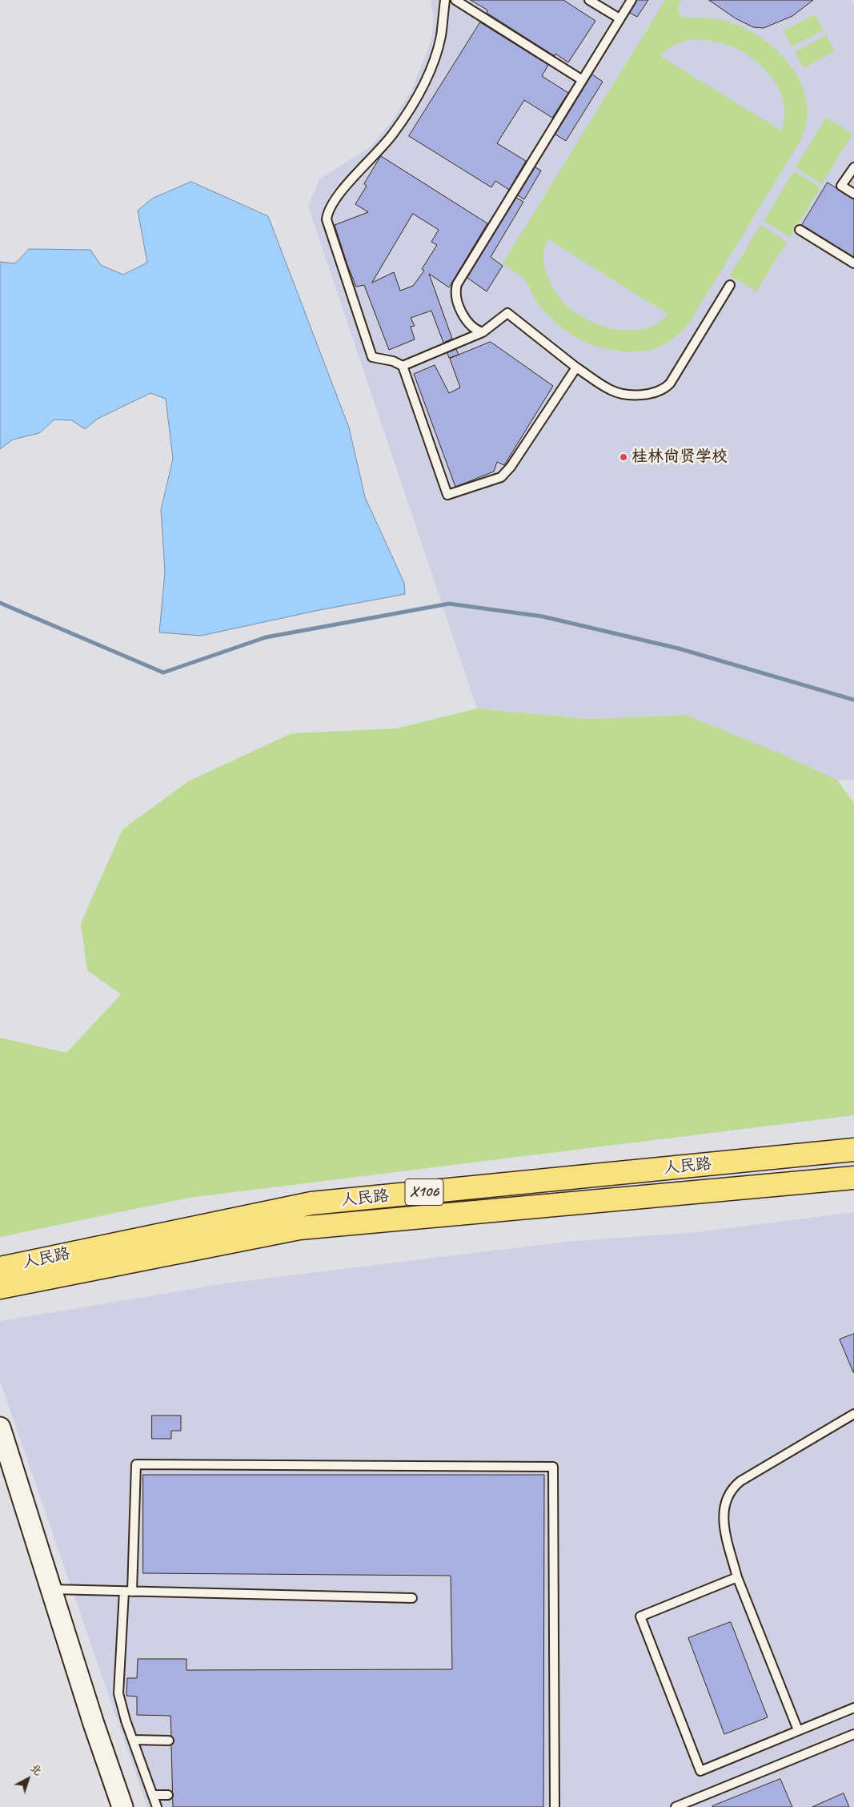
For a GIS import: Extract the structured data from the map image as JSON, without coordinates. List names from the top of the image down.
{
  "streets": {
    "main road": ["人民路", "X106"]
  },
  "places": ["桂林尚贤学校"],
  "north": "top right"
}
